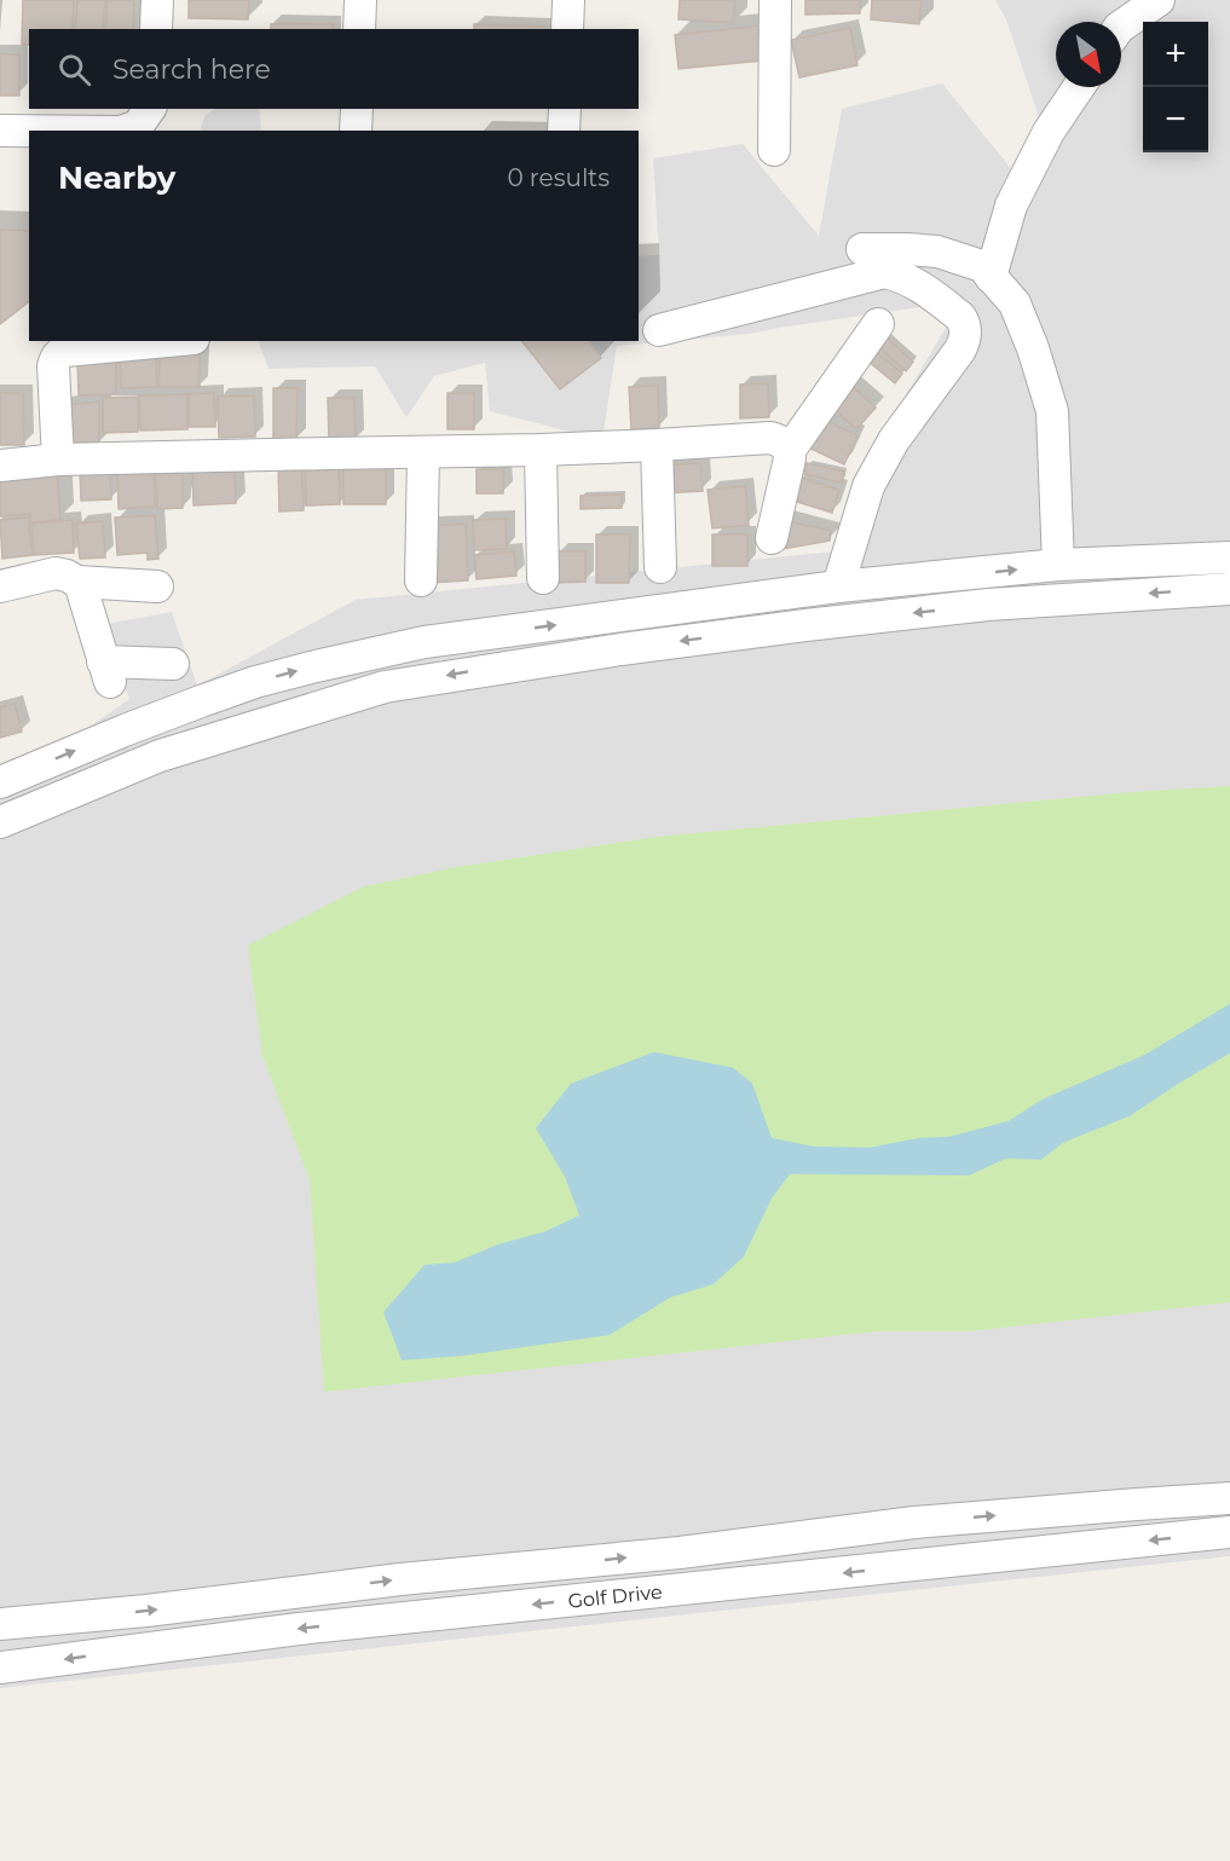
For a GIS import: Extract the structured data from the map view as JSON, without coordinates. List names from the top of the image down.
{
  "streets": {
    "street": ["Golf Drive"]
  },
  "north": "bottom right",
  "page": {
    "map_buttons": ["+", "−"],
    "search": "Search here",
    "heading": ["Nearby", "0 results"]
  }
}
